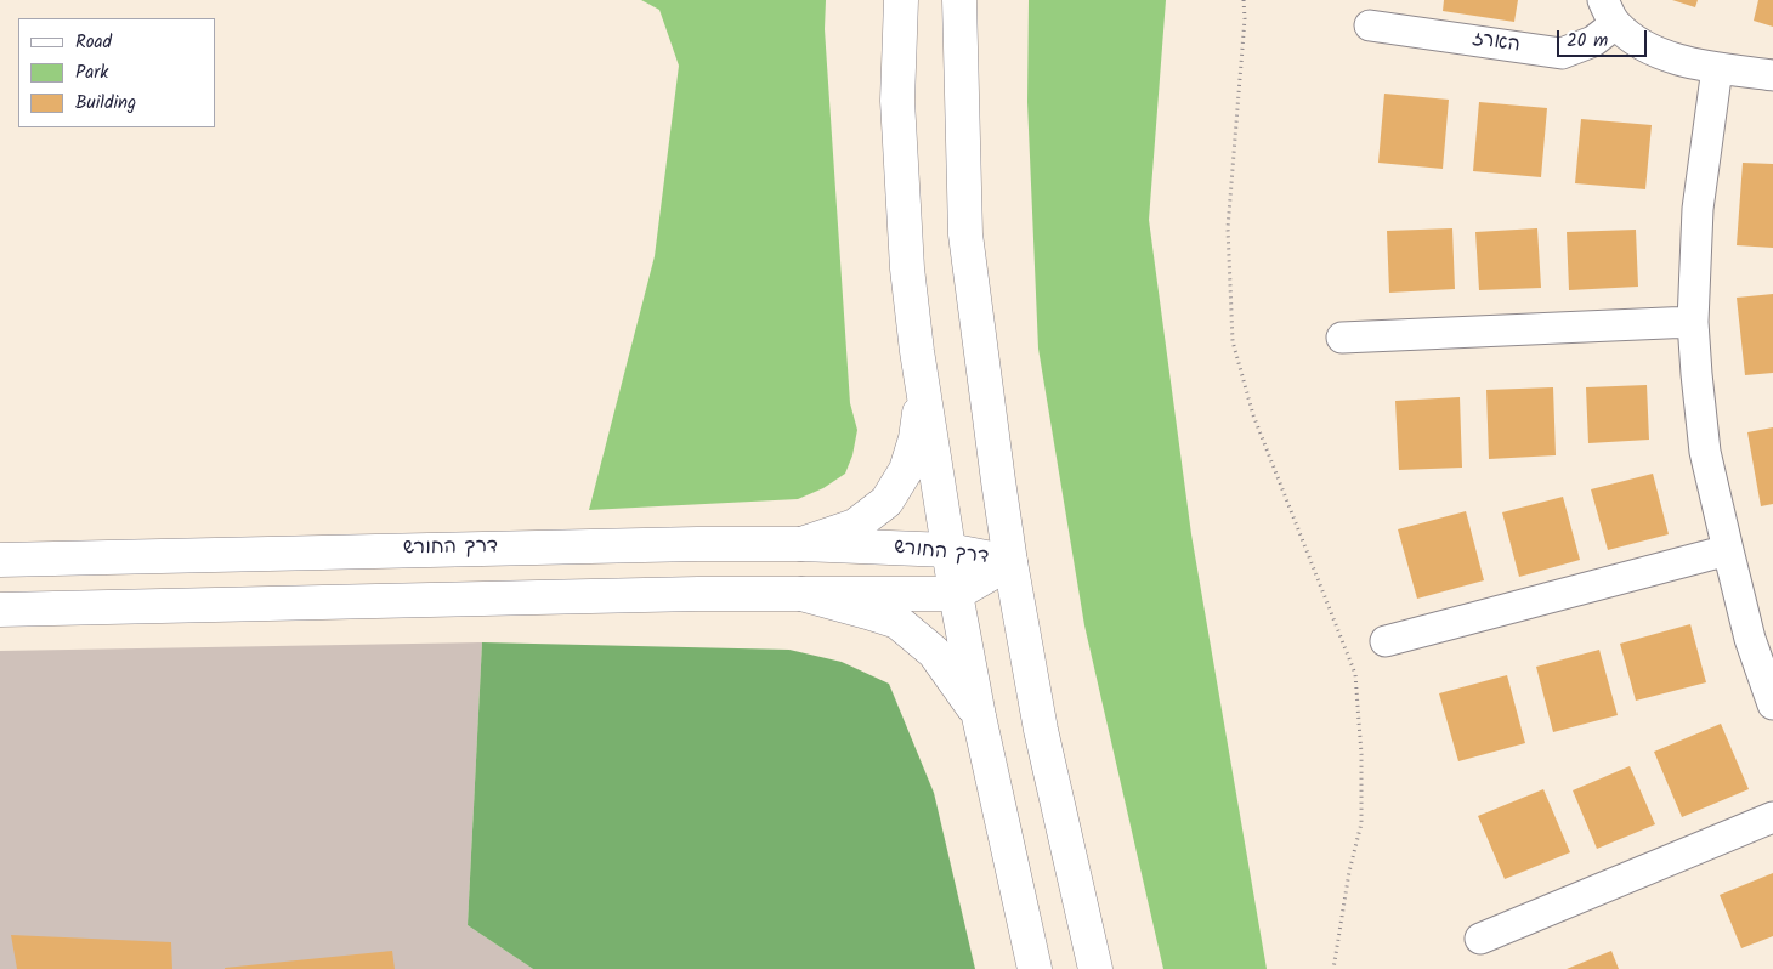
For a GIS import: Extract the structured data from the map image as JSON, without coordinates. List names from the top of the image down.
{
  "streets": {
    "main road": ["דרך החורש"],
    "street": ["הארז"]
  },
  "legend": ["Road", "Park", "Building"],
  "scale_bar": "20 m"
}
